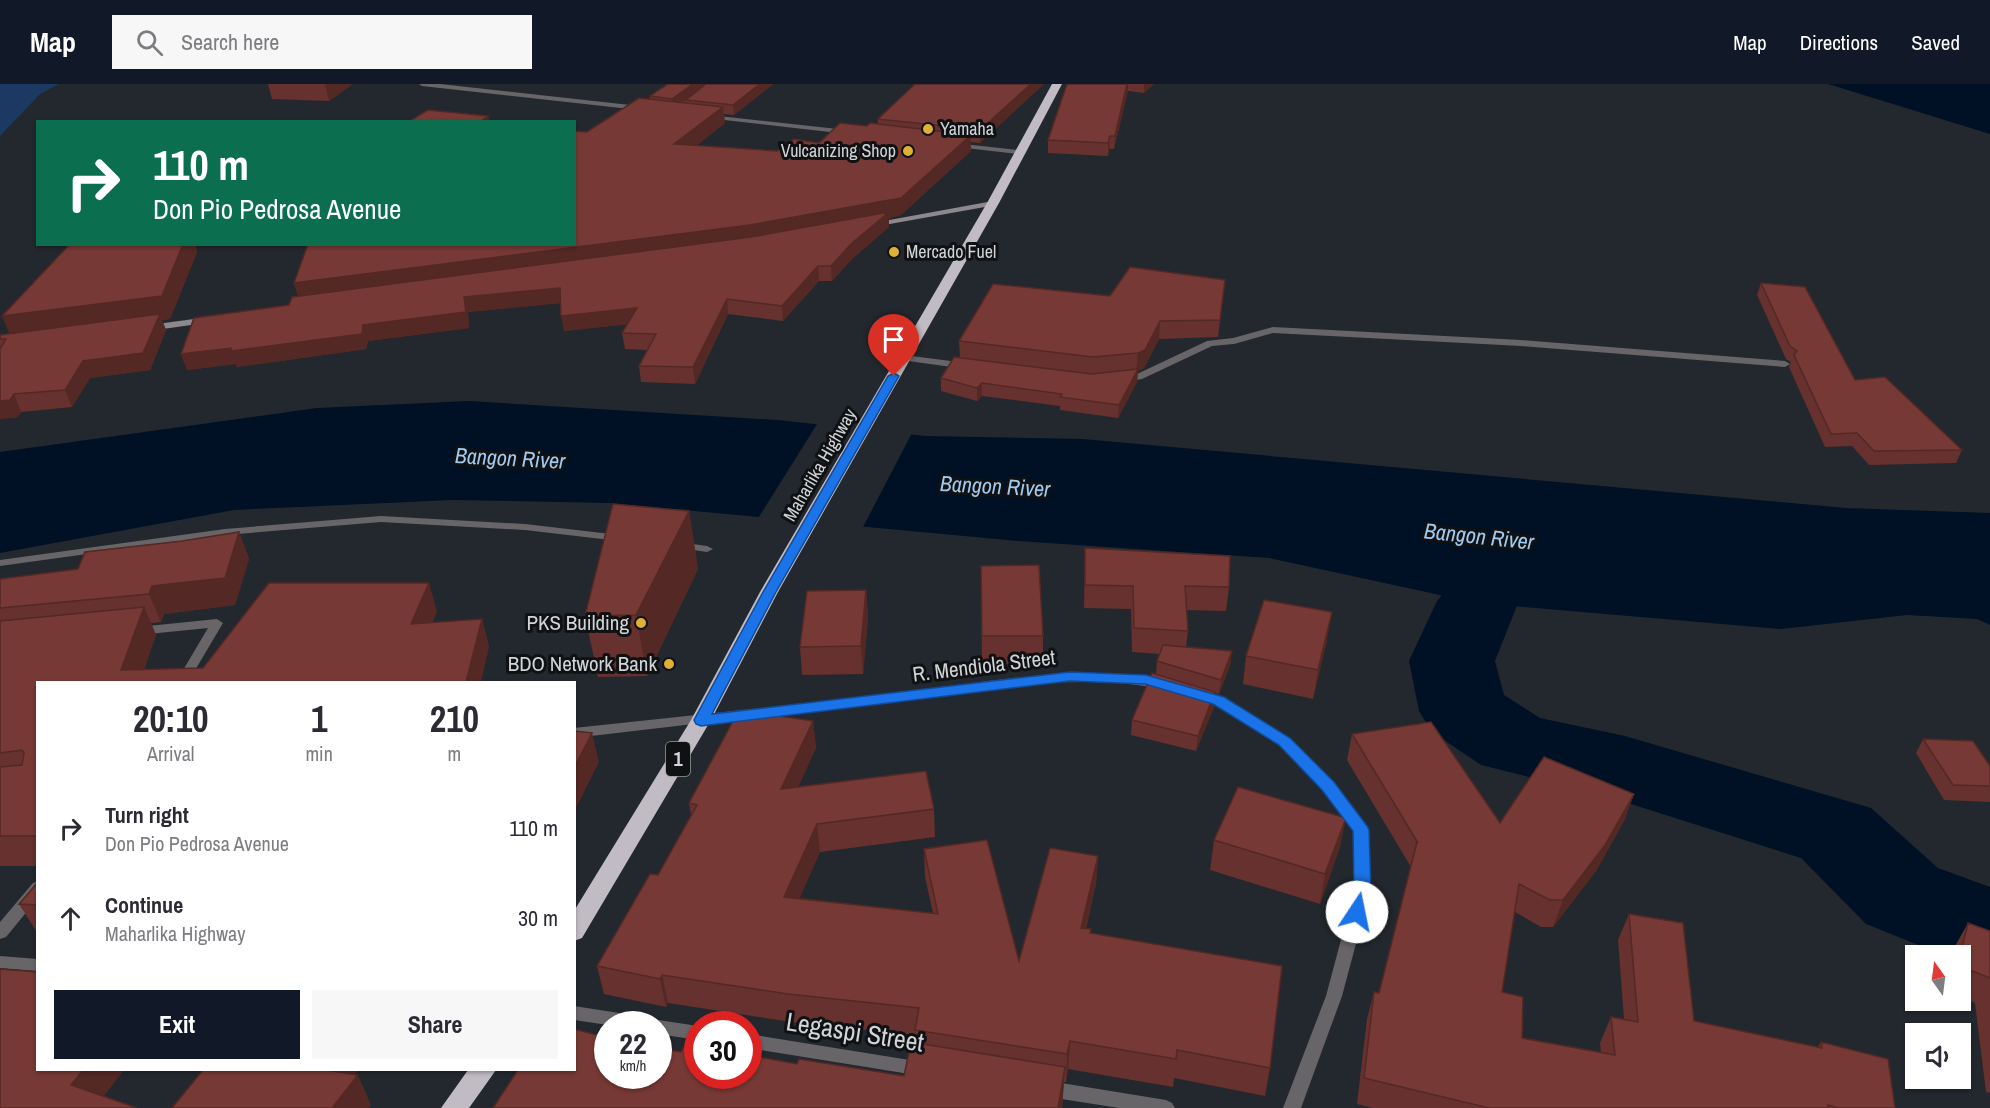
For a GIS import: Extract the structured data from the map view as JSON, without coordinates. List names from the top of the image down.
{
  "streets": {
    "highway": ["Maharlika Highway", "1"],
    "street": ["R. Mendiola Street", "Legaspi Street"]
  },
  "crossings": [
    ["Maharlika Highway", "R. Mendiola Street"],
    ["Maharlika Highway", "1"],
    ["R. Mendiola Street", "1"]
  ],
  "water": ["Bangon River"],
  "places": [
    "Yamaha",
    "Vulcanizing Shop",
    "Mercado Fuel",
    "PKS Building",
    "BDO Network Bank"
  ],
  "north": "top",
  "page": {
    "header": "Map",
    "search": "Search here",
    "nav": ["Map", "Directions", "Saved"],
    "turn": ["110 m", "Don Pio Pedrosa Avenue"],
    "eta": [
      "20:10",
      "Arrival",
      "1",
      "min",
      "210",
      "m"
    ],
    "list": [
      {
        "name": "Turn right",
        "note": "Don Pio Pedrosa Avenue",
        "value": "110 m"
      },
      {
        "name": "Continue",
        "note": "Maharlika Highway",
        "value": "30 m"
      }
    ],
    "buttons": ["Exit", "Share"],
    "speed": "22 km/h",
    "limit": "30"
  }
}
